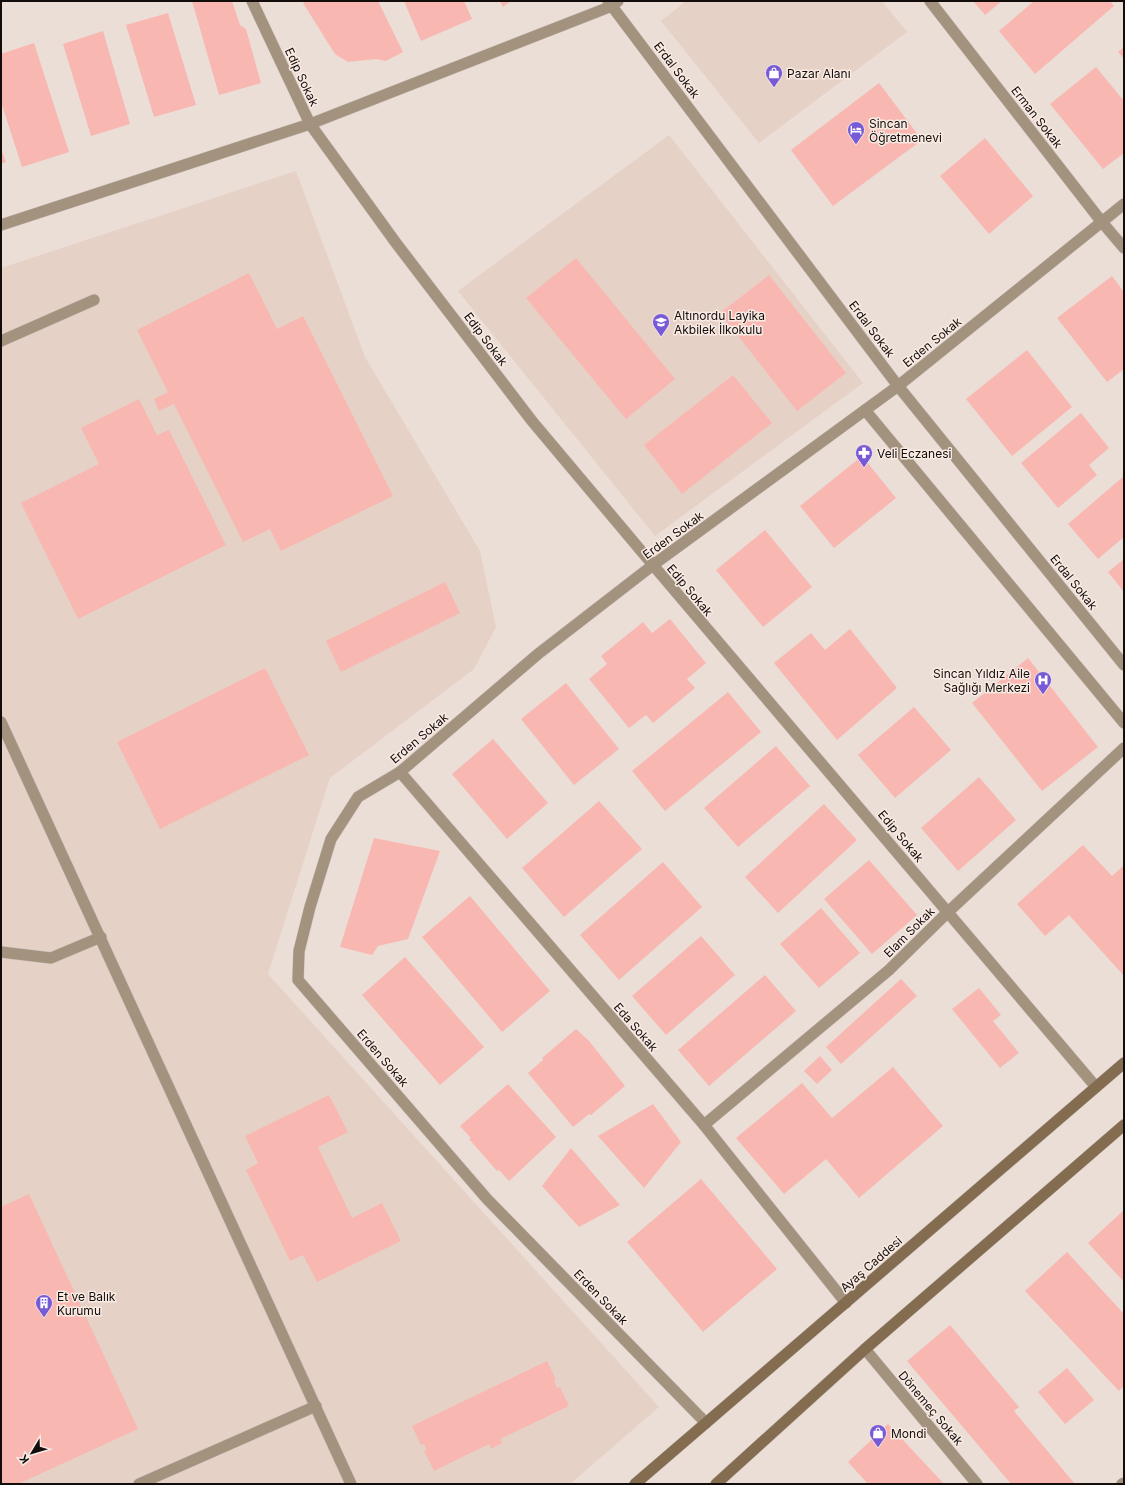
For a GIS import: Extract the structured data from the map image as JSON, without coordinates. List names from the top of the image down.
{
  "streets": {
    "main road": ["Ayaş Caddesi"],
    "street": [
      "Erdal Sokak",
      "Edip Sokak",
      "Erman Sokak",
      "Erden Sokak",
      "Elam Sokak",
      "Eda Sokak",
      "Dönemeç Sokak"
    ]
  },
  "crossings": [
    ["Erdal Sokak", "Erden Sokak"],
    ["Edip Sokak", "Erden Sokak"],
    ["Edip Sokak", "Elam Sokak"],
    ["Edip Sokak", "Ayaş Caddesi"],
    ["Erman Sokak", "Erden Sokak"],
    ["Erden Sokak", "Eda Sokak"],
    ["Erden Sokak", "Ayaş Caddesi"],
    ["Elam Sokak", "Eda Sokak"],
    ["Eda Sokak", "Ayaş Caddesi"]
  ],
  "places": {
    "shop": ["Pazar Alanı", "Mondi"],
    "hotel": ["Sincan Öğretmenevi"],
    "school or university": ["Altınordu Layika Akbilek İlkokulu"],
    "pharmacy": ["Veli Eczanesi"],
    "hospital": ["Sincan Yıldız Aile Sağlığı Merkezi"],
    "building": ["Et ve Balık Kurumu"]
  },
  "north": "bottom left"
}
